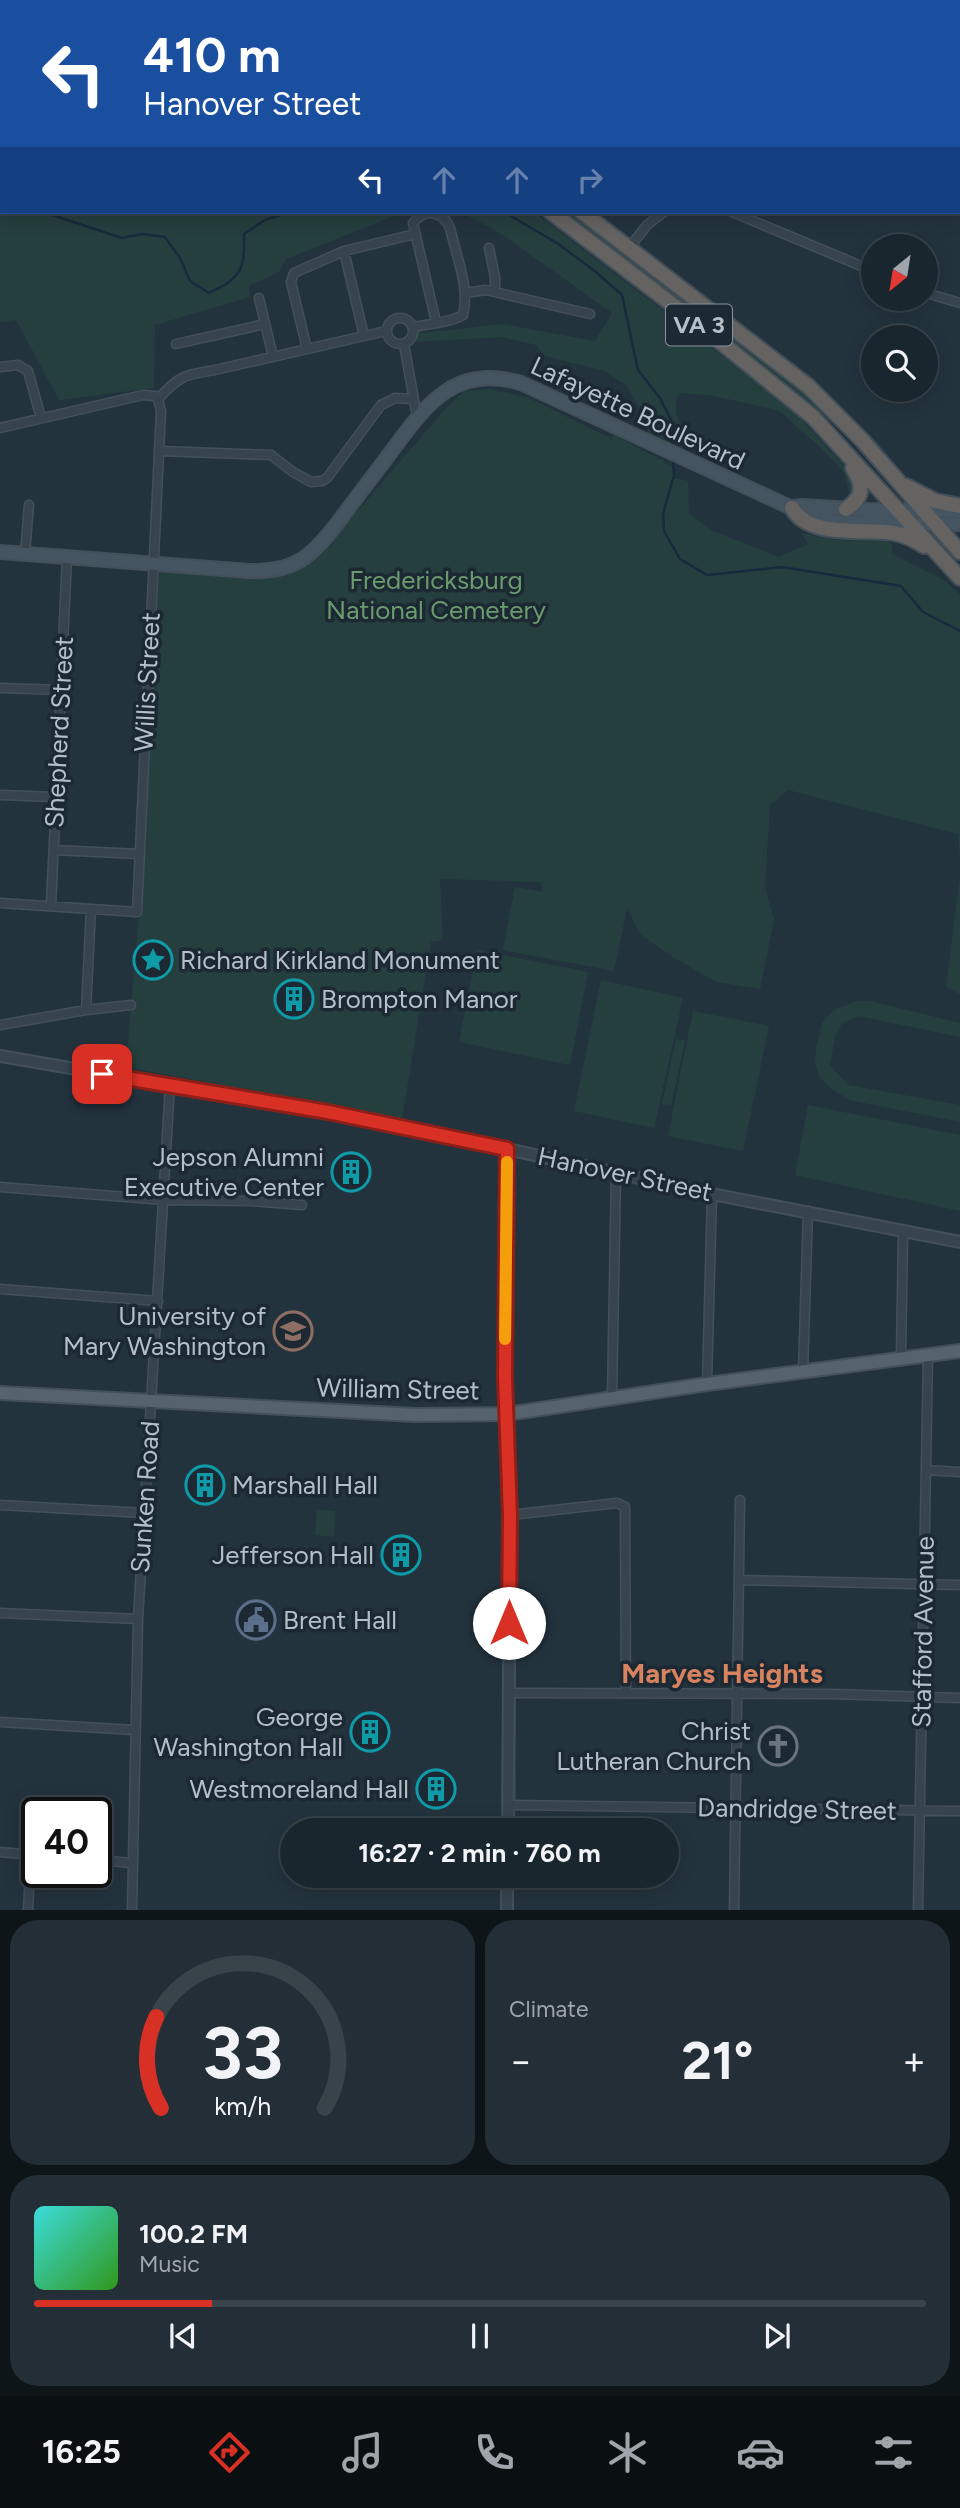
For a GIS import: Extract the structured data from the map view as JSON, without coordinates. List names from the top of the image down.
{
  "streets": {
    "highway": ["VA 3"],
    "main road": ["Lafayette Boulevard", "William Street"],
    "street": [
      "Willis Street",
      "Shepherd Street",
      "Hanover Street",
      "Sunken Road",
      "Stafford Avenue",
      "Dandridge Street"
    ]
  },
  "crossings": [
    ["VA 3", "Lafayette Boulevard"],
    ["Lafayette Boulevard", "Willis Street"],
    ["Lafayette Boulevard", "Shepherd Street"],
    ["Hanover Street", "Sunken Road"],
    ["William Street", "Sunken Road"],
    ["William Street", "Stafford Avenue"],
    ["Stafford Avenue", "Dandridge Street"]
  ],
  "districts": ["Maryes Heights"],
  "parks": ["Fredericksburg National Cemetery"],
  "places": {
    "place": ["Richard Kirkland Monument"],
    "building": [
      "Brompton Manor",
      "Jepson Alumni Executive Center",
      "Marshall Hall",
      "Jefferson Hall",
      "George Washington Hall",
      "Westmoreland Hall"
    ],
    "school or university": ["University of Mary Washington"],
    "public building": ["Brent Hall"],
    "church": ["Christ Lutheran Church"]
  },
  "north": "bottom left",
  "page": {
    "turn": ["410 m", "Hanover Street"],
    "limit": "40",
    "trip": "16:27 · 2 min · 760 m",
    "tile": "Climate",
    "heat": ["−", "21°", "+"],
    "song": ["100.2 FM", "Music"],
    "tabs": "16:25",
    "gauge": ["33", "km/h"]
  }
}
